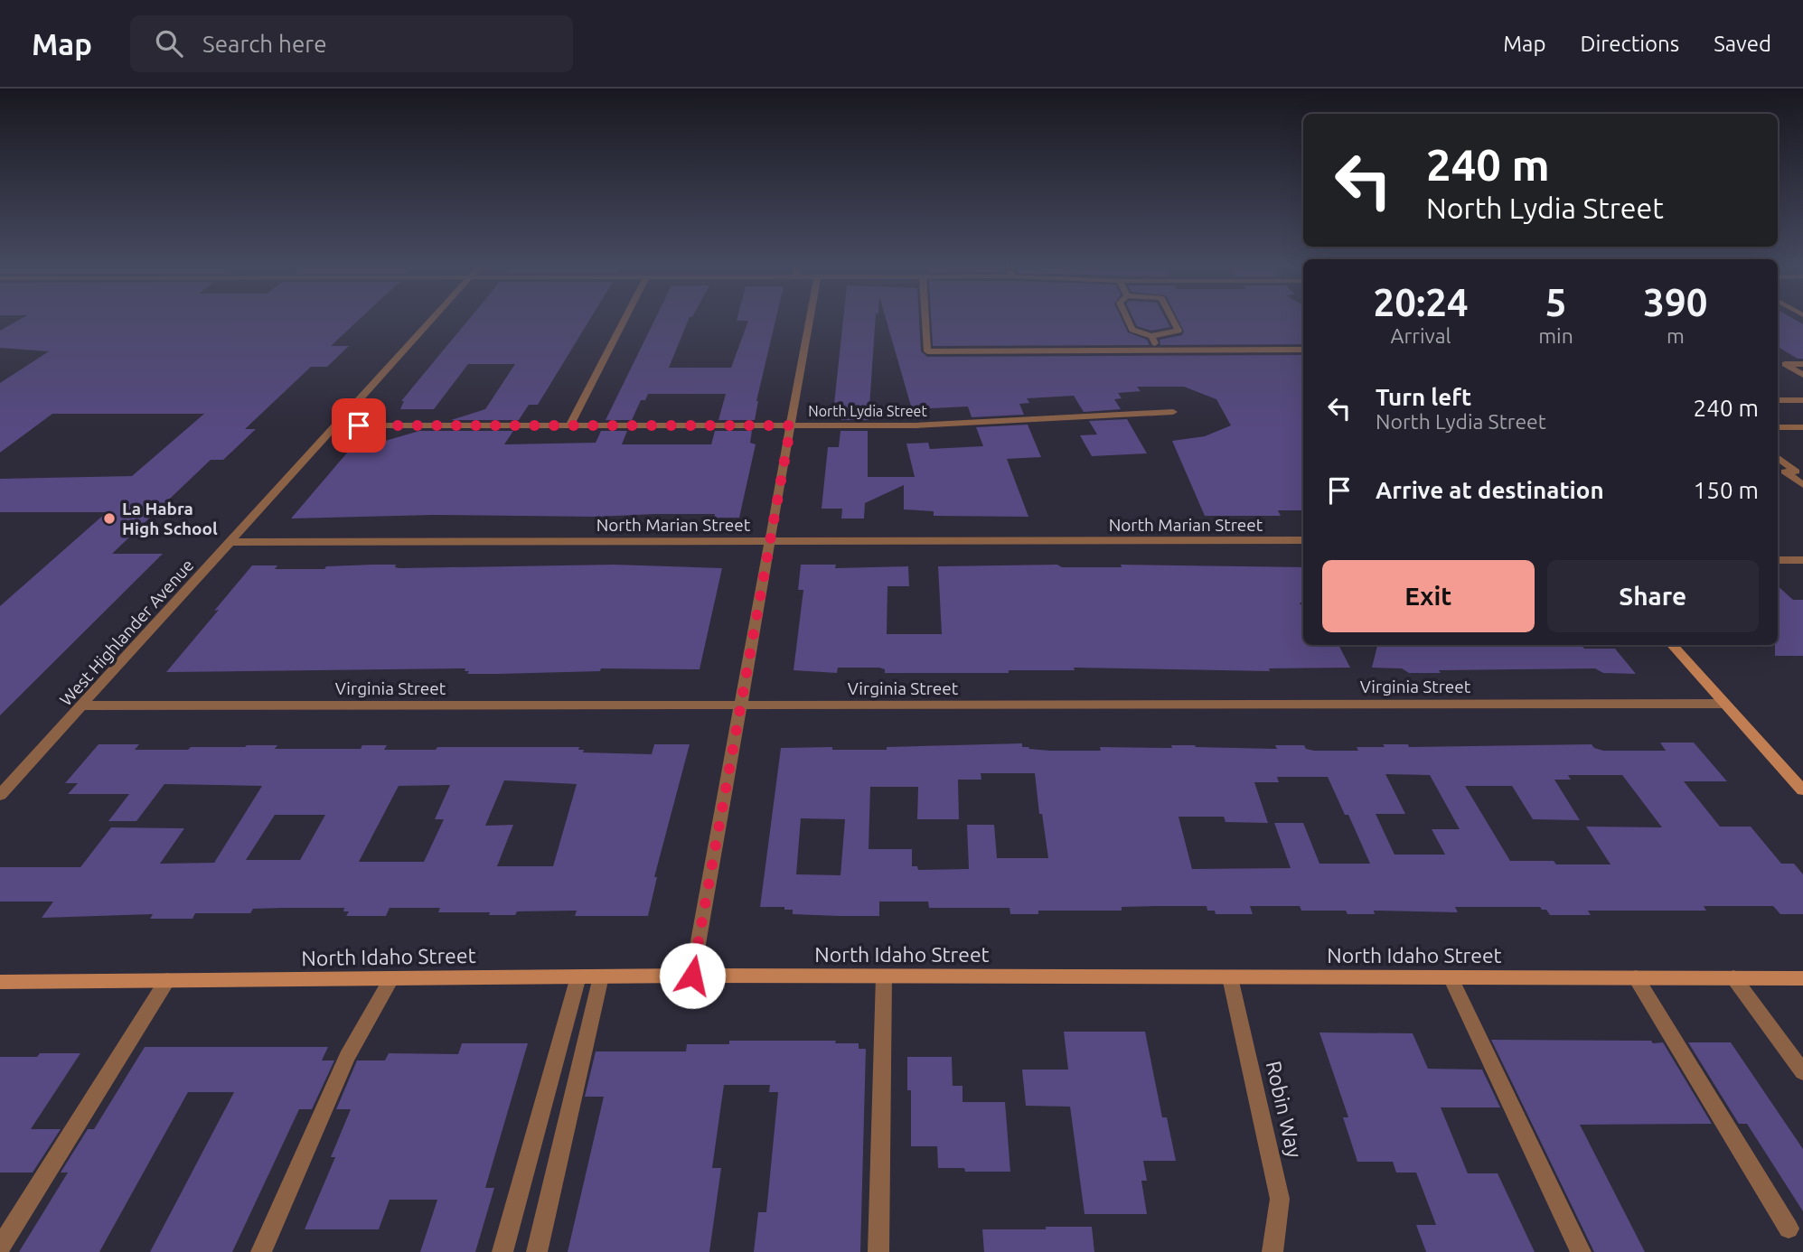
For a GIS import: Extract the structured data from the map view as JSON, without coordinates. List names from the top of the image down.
{
  "streets": {
    "street": [
      "North Lydia Street",
      "North Marian Street",
      "West Highlander Avenue",
      "Virginia Street",
      "North Idaho Street",
      "Robin Way"
    ]
  },
  "crossings": [
    ["North Lydia Street", "West Highlander Avenue"],
    ["North Marian Street", "West Highlander Avenue"],
    ["West Highlander Avenue", "Virginia Street"],
    ["North Idaho Street", "Robin Way"]
  ],
  "places": ["La Habra High School"],
  "page": {
    "header": "Map",
    "search": "Search here",
    "nav": ["Map", "Directions", "Saved"],
    "turn": ["240 m", "North Lydia Street"],
    "eta": [
      "20:24",
      "Arrival",
      "5",
      "min",
      "390",
      "m"
    ],
    "list": [
      {
        "name": "Turn left",
        "note": "North Lydia Street",
        "value": "240 m"
      },
      {
        "name": "Arrive at destination",
        "value": "150 m"
      }
    ],
    "buttons": ["Exit", "Share"]
  }
}
